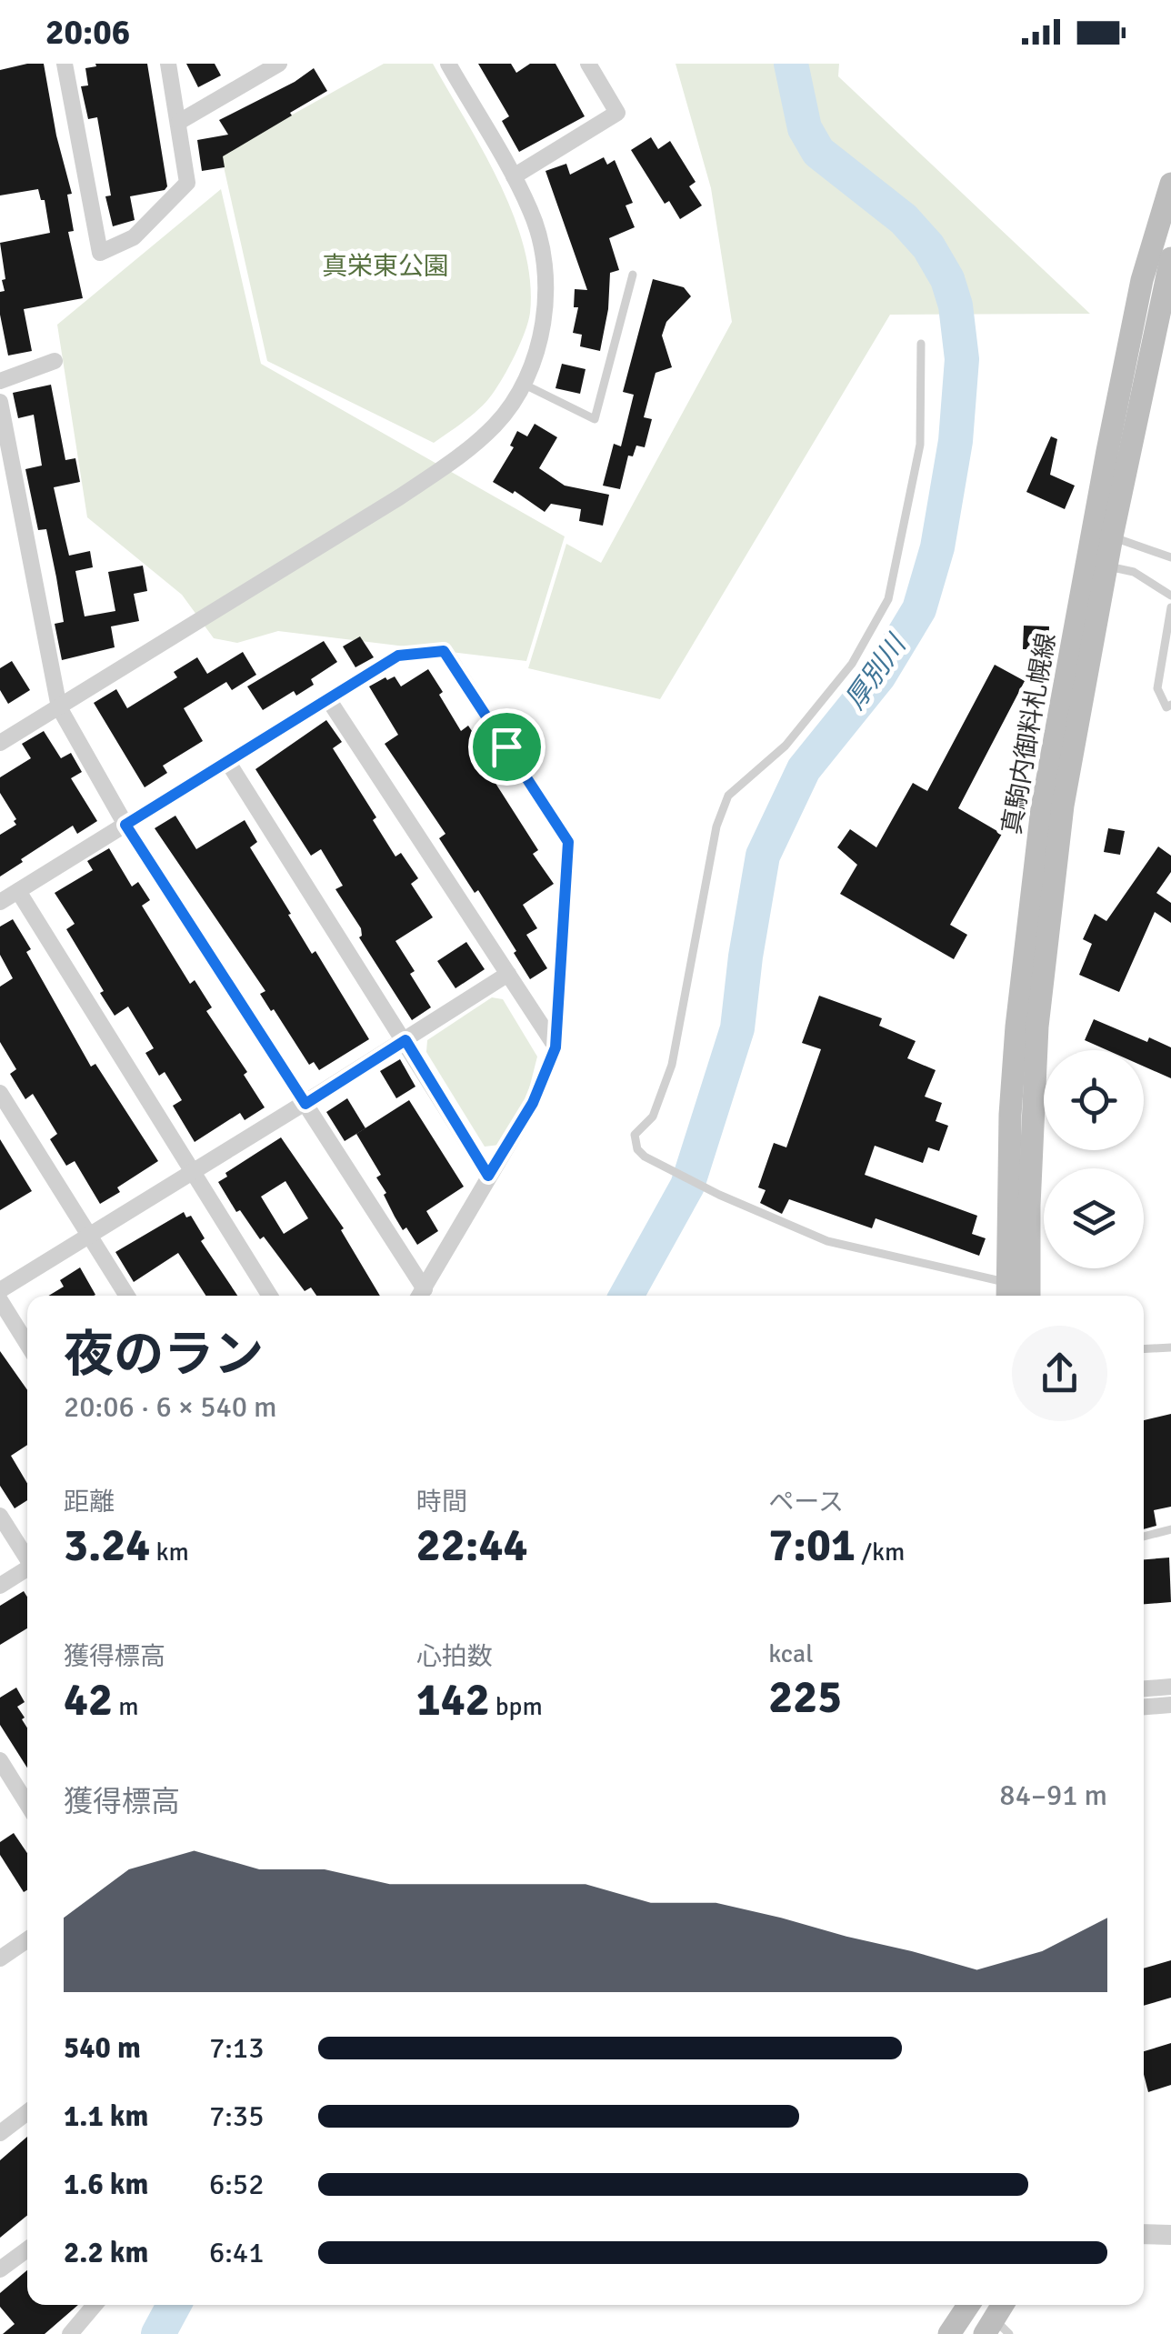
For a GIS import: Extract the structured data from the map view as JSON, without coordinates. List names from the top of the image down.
{
  "streets": {
    "main road": ["真駒内御料札幌線"]
  },
  "water": ["厚別川"],
  "parks": ["真栄東公園"],
  "page": {
    "status": "20:06",
    "heading": ["夜のラン", "20:06 · 6 × 540 m"],
    "stats": [
      ["距離", "3.24 km"],
      ["時間", "22:44"],
      ["ペース", "7:01 /km"],
      ["獲得標高", "42 m"],
      ["心拍数", "142 bpm"],
      ["kcal", "225"]
    ],
    "chart": ["獲得標高", "84–91 m"],
    "list": [
      {
        "name": "540 m",
        "note": "7:13"
      },
      {
        "name": "1.1 km",
        "note": "7:35"
      },
      {
        "name": "1.6 km",
        "note": "6:52"
      },
      {
        "name": "2.2 km",
        "note": "6:41"
      }
    ]
  }
}
